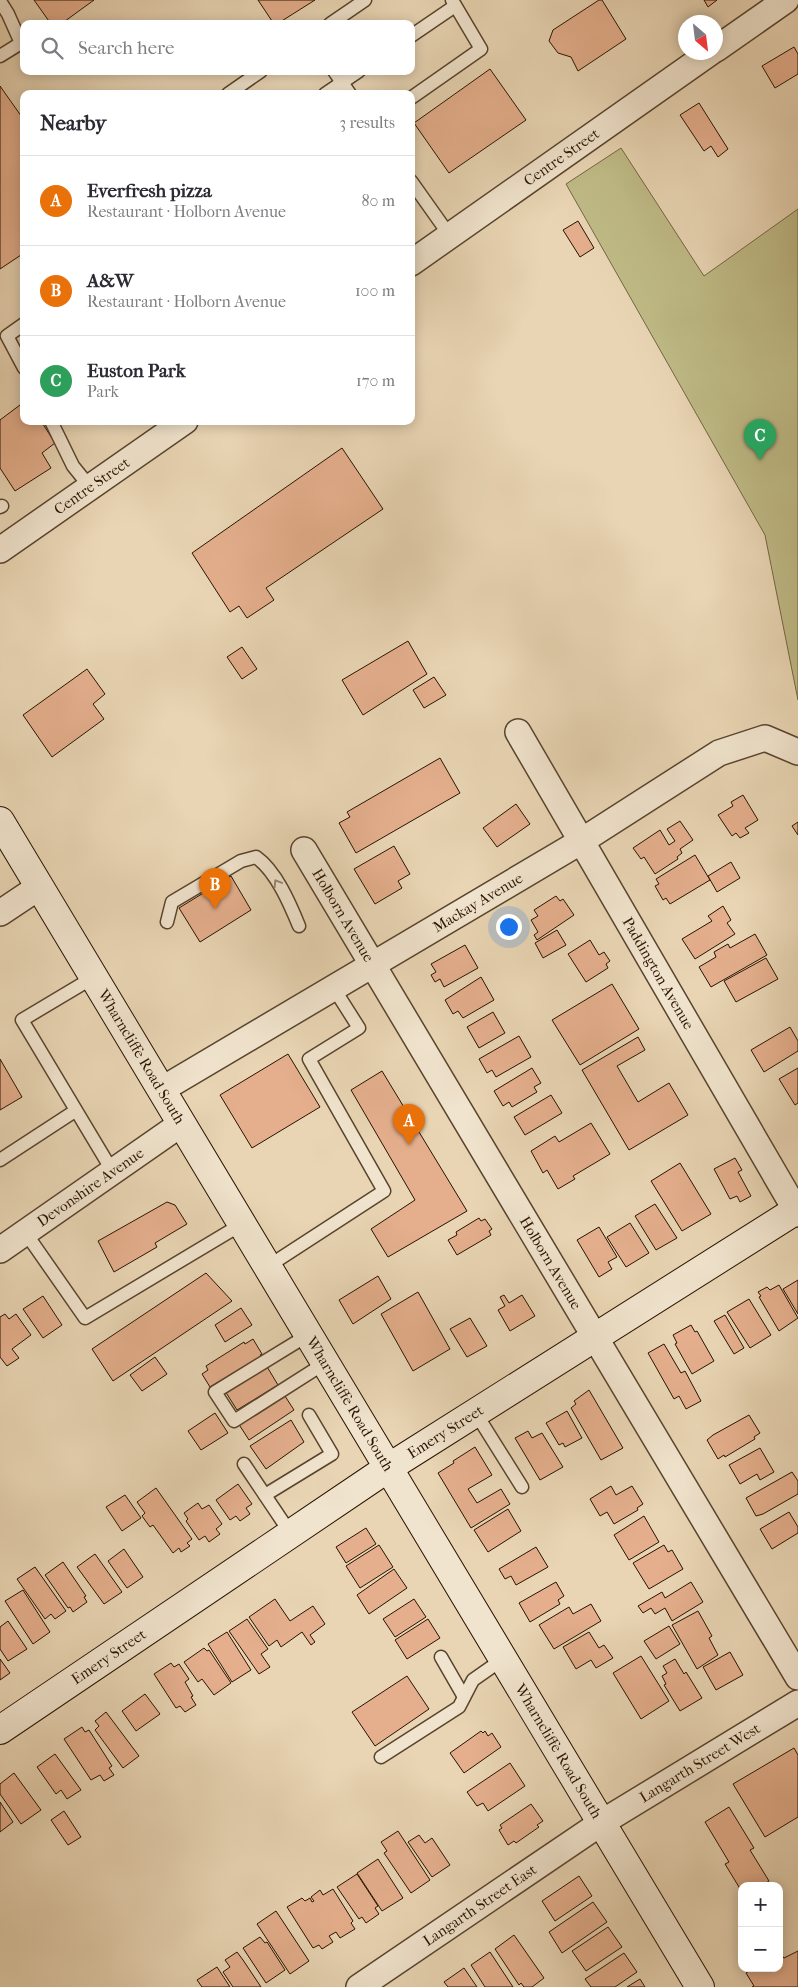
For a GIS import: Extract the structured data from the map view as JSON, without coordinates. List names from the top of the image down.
{
  "streets": {
    "main road": ["Wharncliffe Road South", "Emery Street"],
    "street": [
      "Centre Street",
      "Mackay Avenue",
      "Holborn Avenue",
      "Paddington Avenue",
      "Devonshire Avenue",
      "Langarth Street West",
      "Langarth Street East"
    ]
  },
  "crossings": [
    ["Mackay Avenue", "Holborn Avenue"],
    ["Mackay Avenue", "Paddington Avenue"],
    ["Mackay Avenue", "Wharncliffe Road South"],
    ["Holborn Avenue", "Emery Street"],
    ["Paddington Avenue", "Emery Street"],
    ["Wharncliffe Road South", "Devonshire Avenue"],
    ["Wharncliffe Road South", "Emery Street"],
    ["Wharncliffe Road South", "Langarth Street West"],
    ["Wharncliffe Road South", "Langarth Street East"],
    ["Langarth Street West", "Langarth Street East"]
  ],
  "north": "bottom right",
  "page": {
    "search": "Search here",
    "heading": ["Nearby", "3 results"],
    "list": [
      {
        "mark": "A",
        "name": "Everfresh pizza",
        "note": "Restaurant · Holborn Avenue",
        "value": "80 m"
      },
      {
        "mark": "B",
        "name": "A&W",
        "note": "Restaurant · Holborn Avenue",
        "value": "100 m"
      },
      {
        "mark": "C",
        "name": "Euston Park",
        "note": "Park",
        "value": "170 m"
      }
    ],
    "pins": ["C", "B", "A"],
    "map_buttons": ["+", "−"]
  }
}
